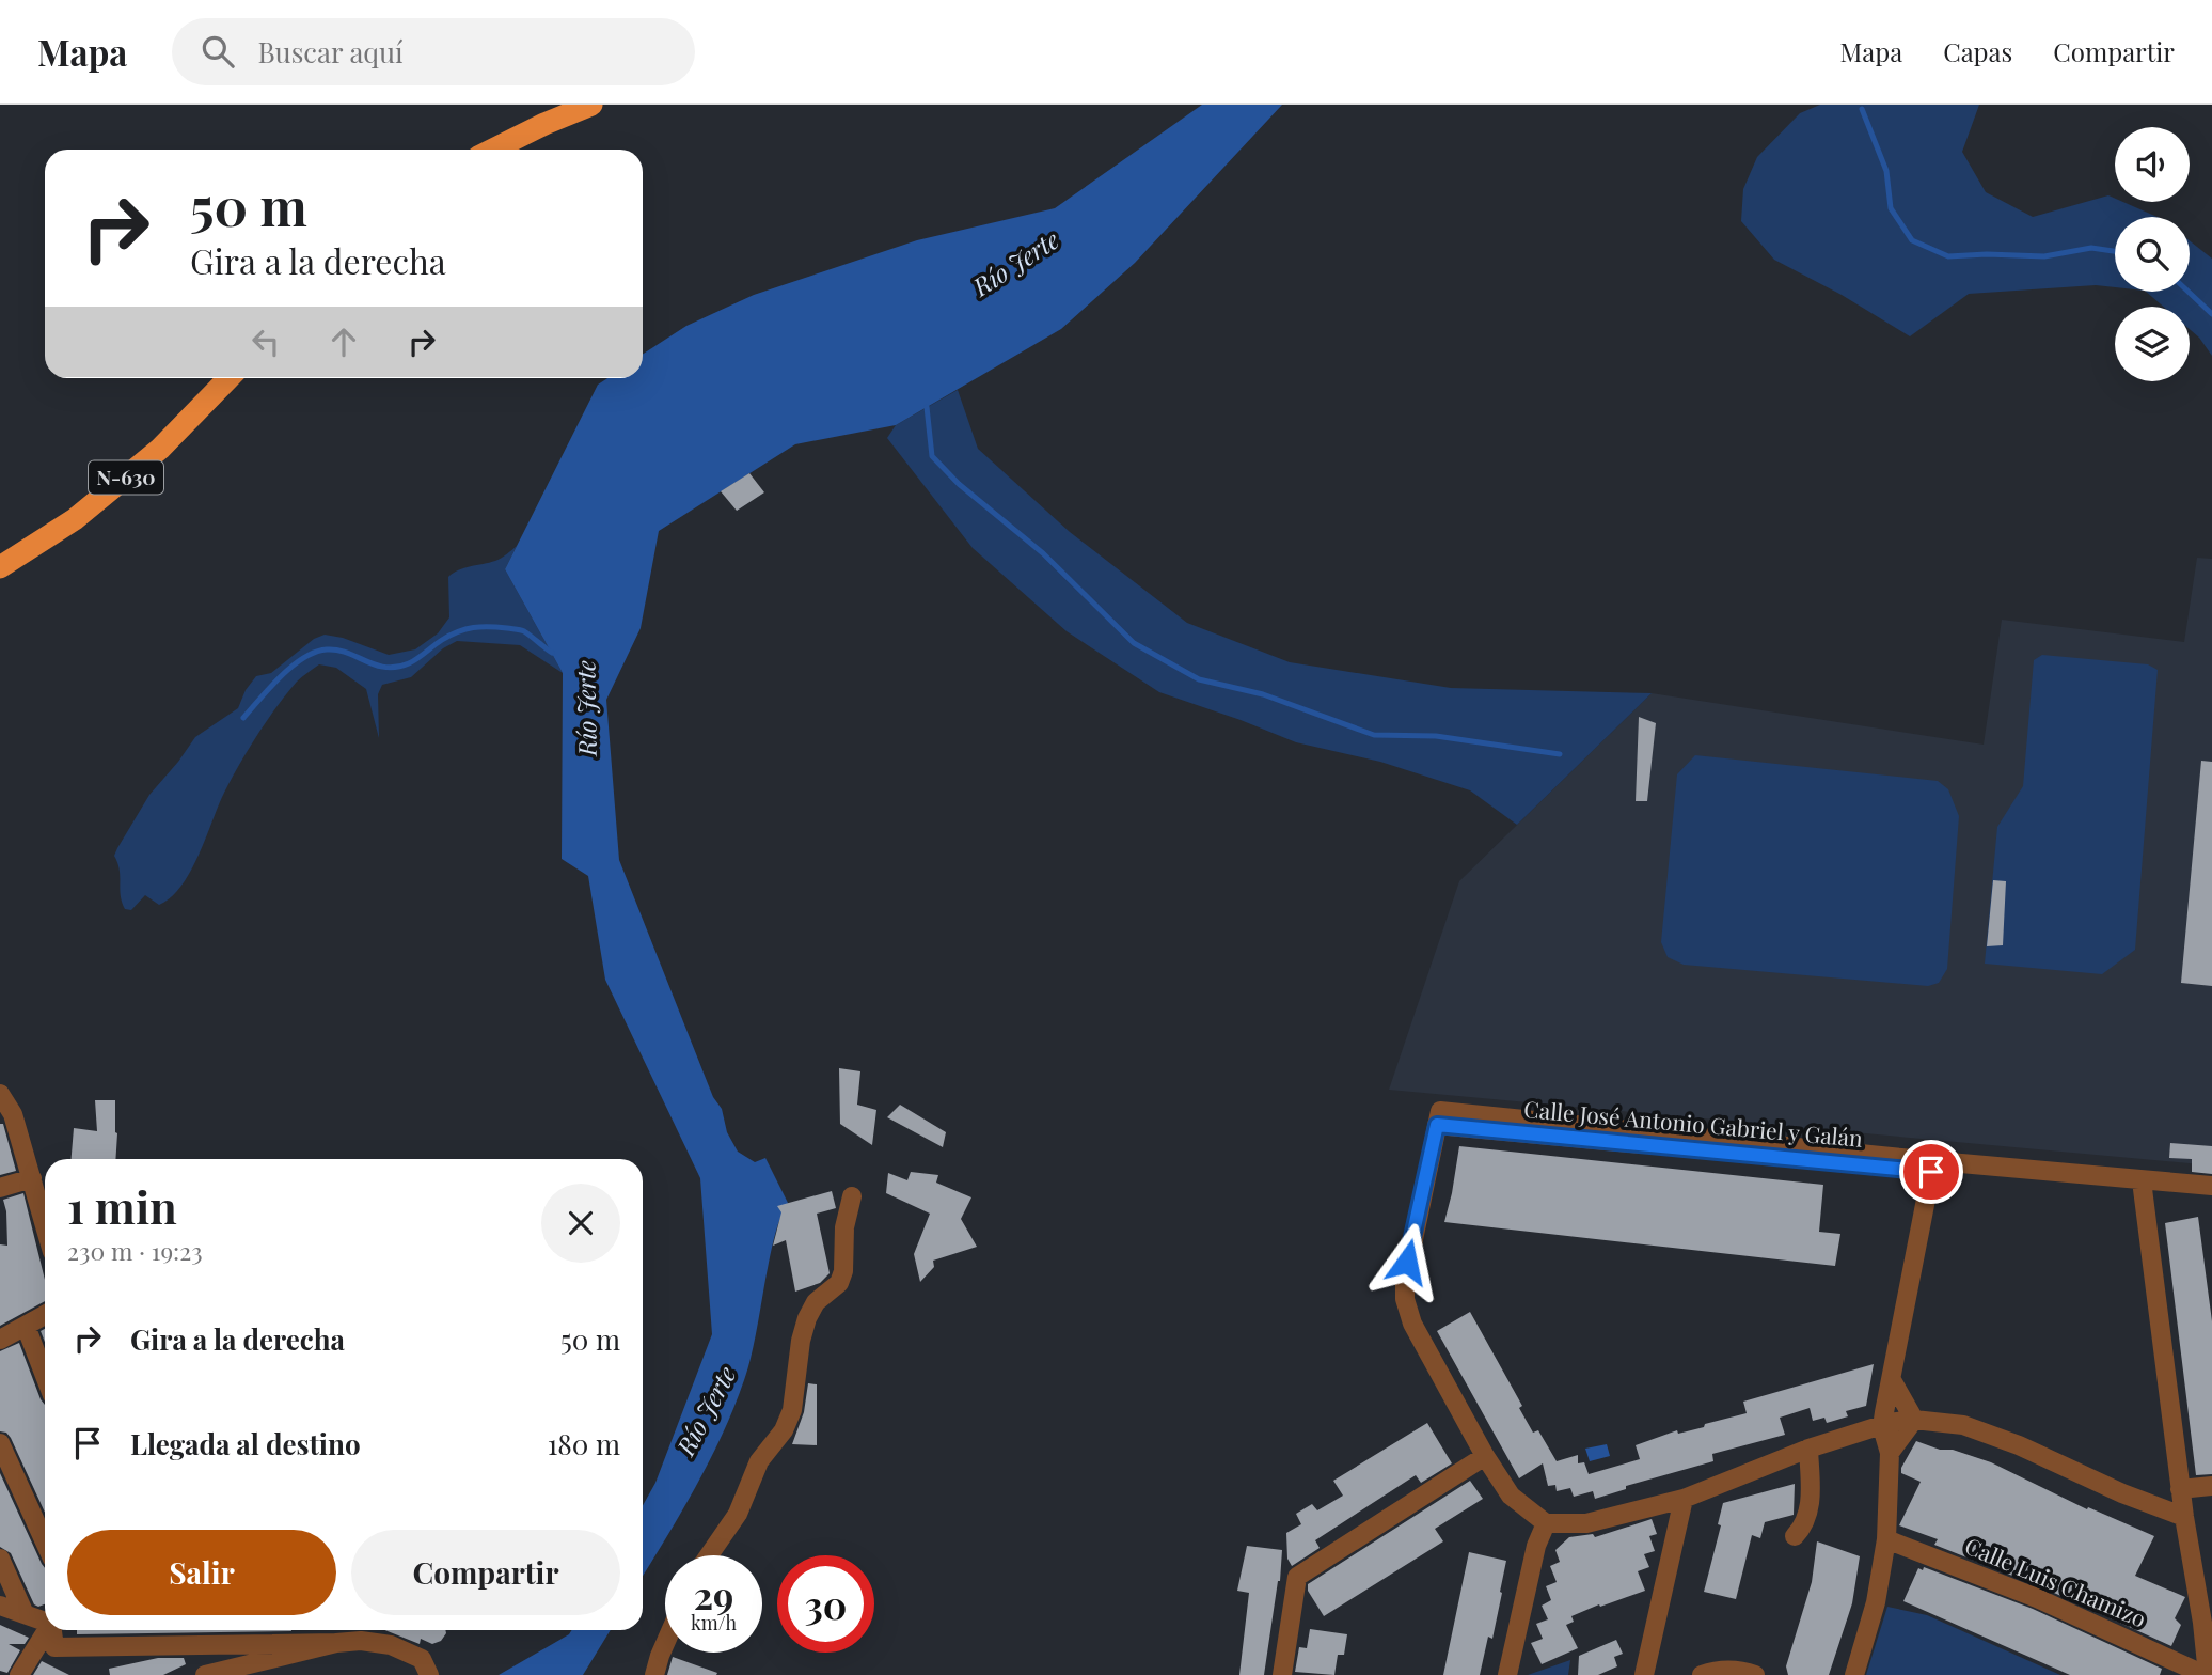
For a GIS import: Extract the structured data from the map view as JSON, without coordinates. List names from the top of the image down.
{
  "streets": {
    "highway": ["N-630"],
    "street": ["Calle José Antonio Gabriel y Galán", "Calle Luis Chamizo"]
  },
  "water": ["Río Jerte"],
  "page": {
    "header": "Mapa",
    "search": "Buscar aquí",
    "nav": ["Mapa", "Capas", "Compartir"],
    "turn": ["50 m", "Gira a la derecha"],
    "heading": ["1 min", "230 m · 19:23"],
    "list": [
      {
        "name": "Gira a la derecha",
        "value": "50 m"
      },
      {
        "name": "Llegada al destino",
        "value": "180 m"
      }
    ],
    "buttons": ["Salir", "Compartir"],
    "speed": "29 km/h",
    "limit": "30"
  }
}
